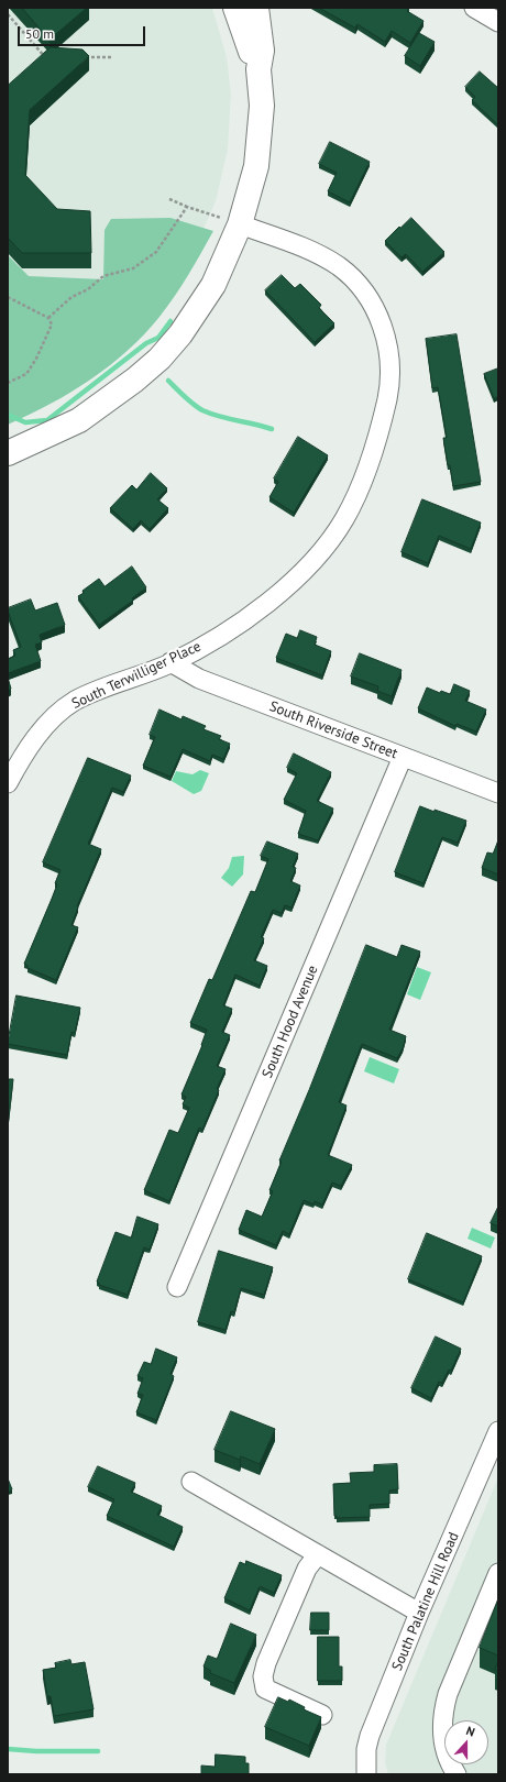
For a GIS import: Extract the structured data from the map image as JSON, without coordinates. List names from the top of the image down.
{
  "streets": {
    "street": [
      "South Terwilliger Place",
      "South Riverside Street",
      "South Hood Avenue",
      "South Palatine Hill Road"
    ]
  },
  "crossings": [
    ["South Terwilliger Place", "South Riverside Street"],
    ["South Riverside Street", "South Hood Avenue"]
  ],
  "scale_bar": "50 m",
  "north": "top"
}
